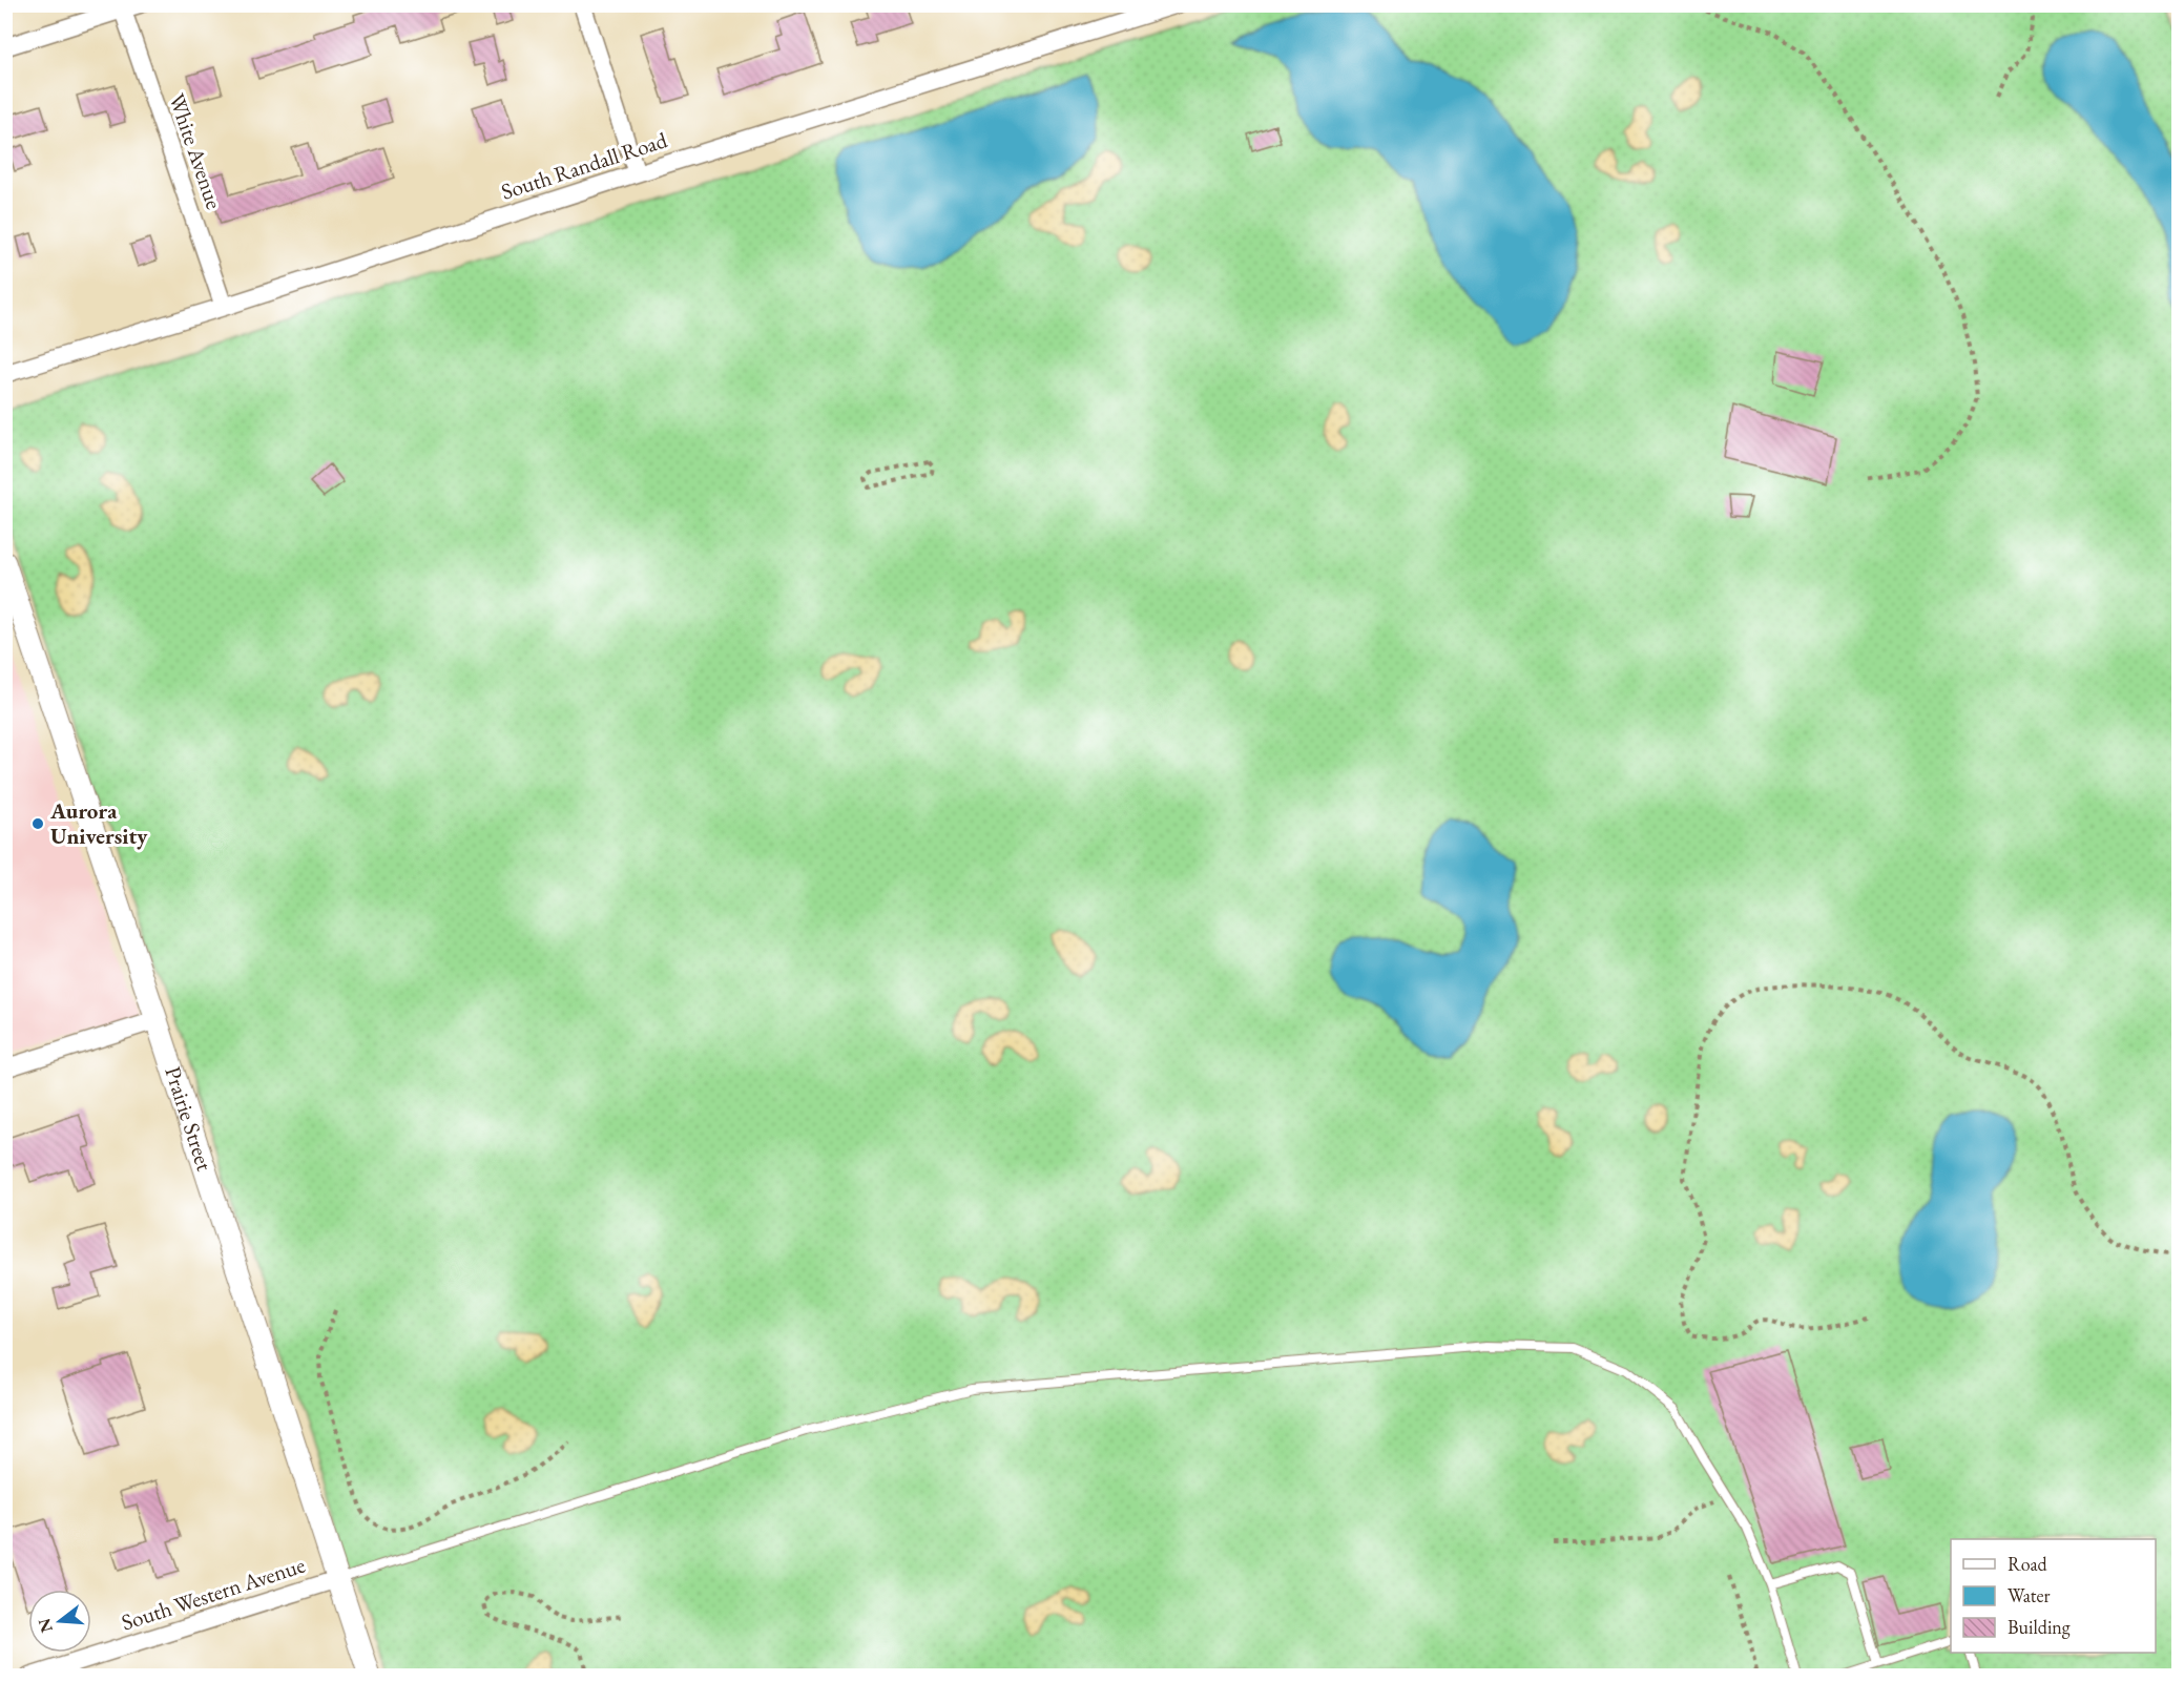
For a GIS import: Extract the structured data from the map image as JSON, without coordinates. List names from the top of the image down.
{
  "streets": {
    "street": [
      "White Avenue",
      "South Randall Road",
      "Prairie Street",
      "South Western Avenue"
    ]
  },
  "crossings": [
    ["White Avenue", "South Randall Road"],
    ["Prairie Street", "South Western Avenue"]
  ],
  "places": ["Aurora University"],
  "legend": ["Road", "Water", "Building"],
  "north": "left"
}
